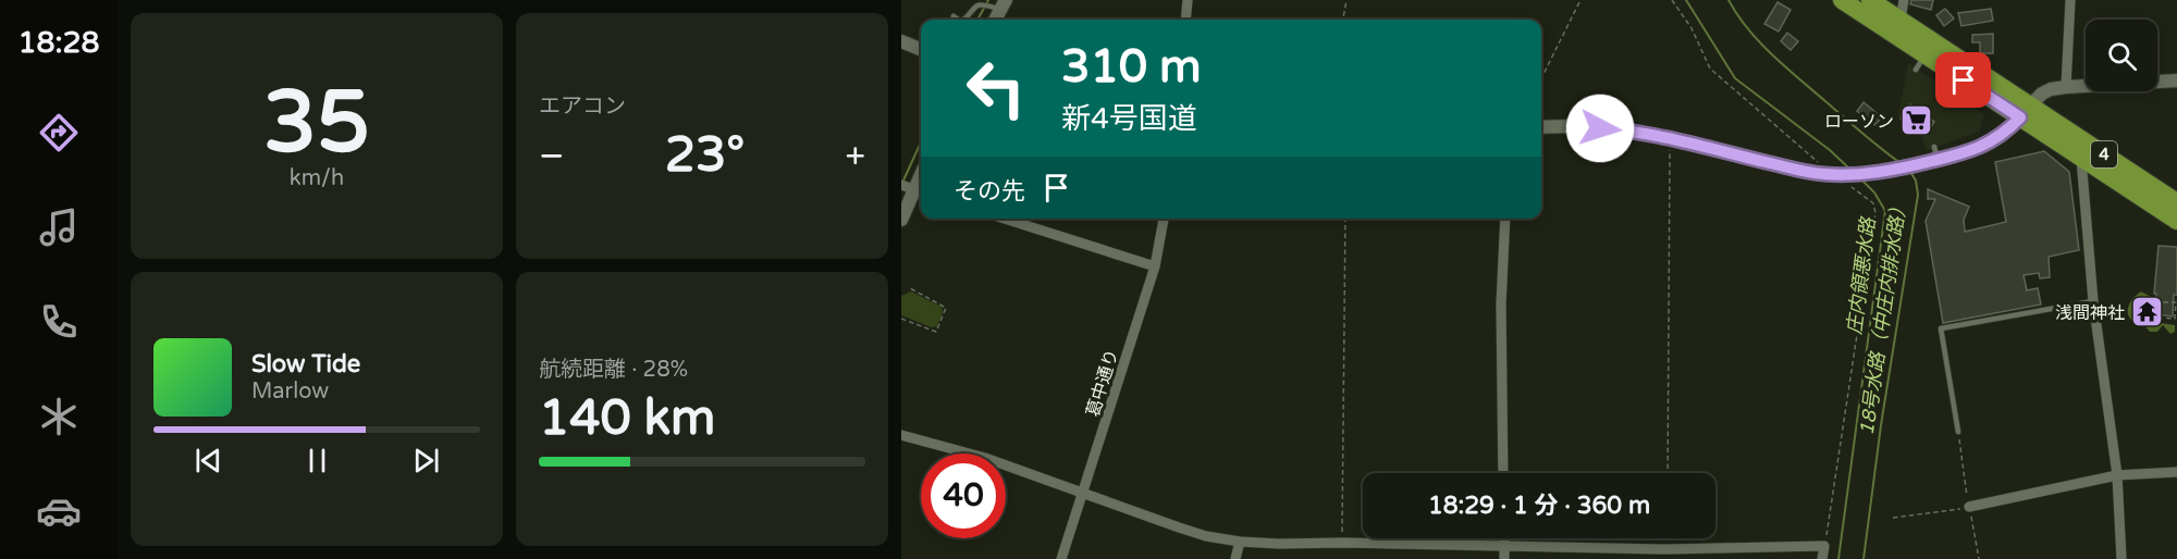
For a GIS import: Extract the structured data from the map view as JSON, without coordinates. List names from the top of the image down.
{
  "streets": {
    "highway": ["4"],
    "street": ["葛中通り"]
  },
  "water": ["庄内領悪水路", "18号水路（中庄内排水路）"],
  "places": {
    "supermarket": ["ローソン"],
    "temple": ["浅間神社"]
  },
  "page": {
    "tabs": "18:28",
    "tile": [
      ["35", "km/h"],
      "エアコン",
      ["航続距離 · 28%", "140 km"]
    ],
    "turn": ["310 m", "新4号国道"],
    "heat": ["−", "23°", "+"],
    "then": "その先",
    "song": ["Slow Tide", "Marlow"],
    "limit": "40",
    "trip": "18:29 · 1 分 · 360 m"
  }
}
